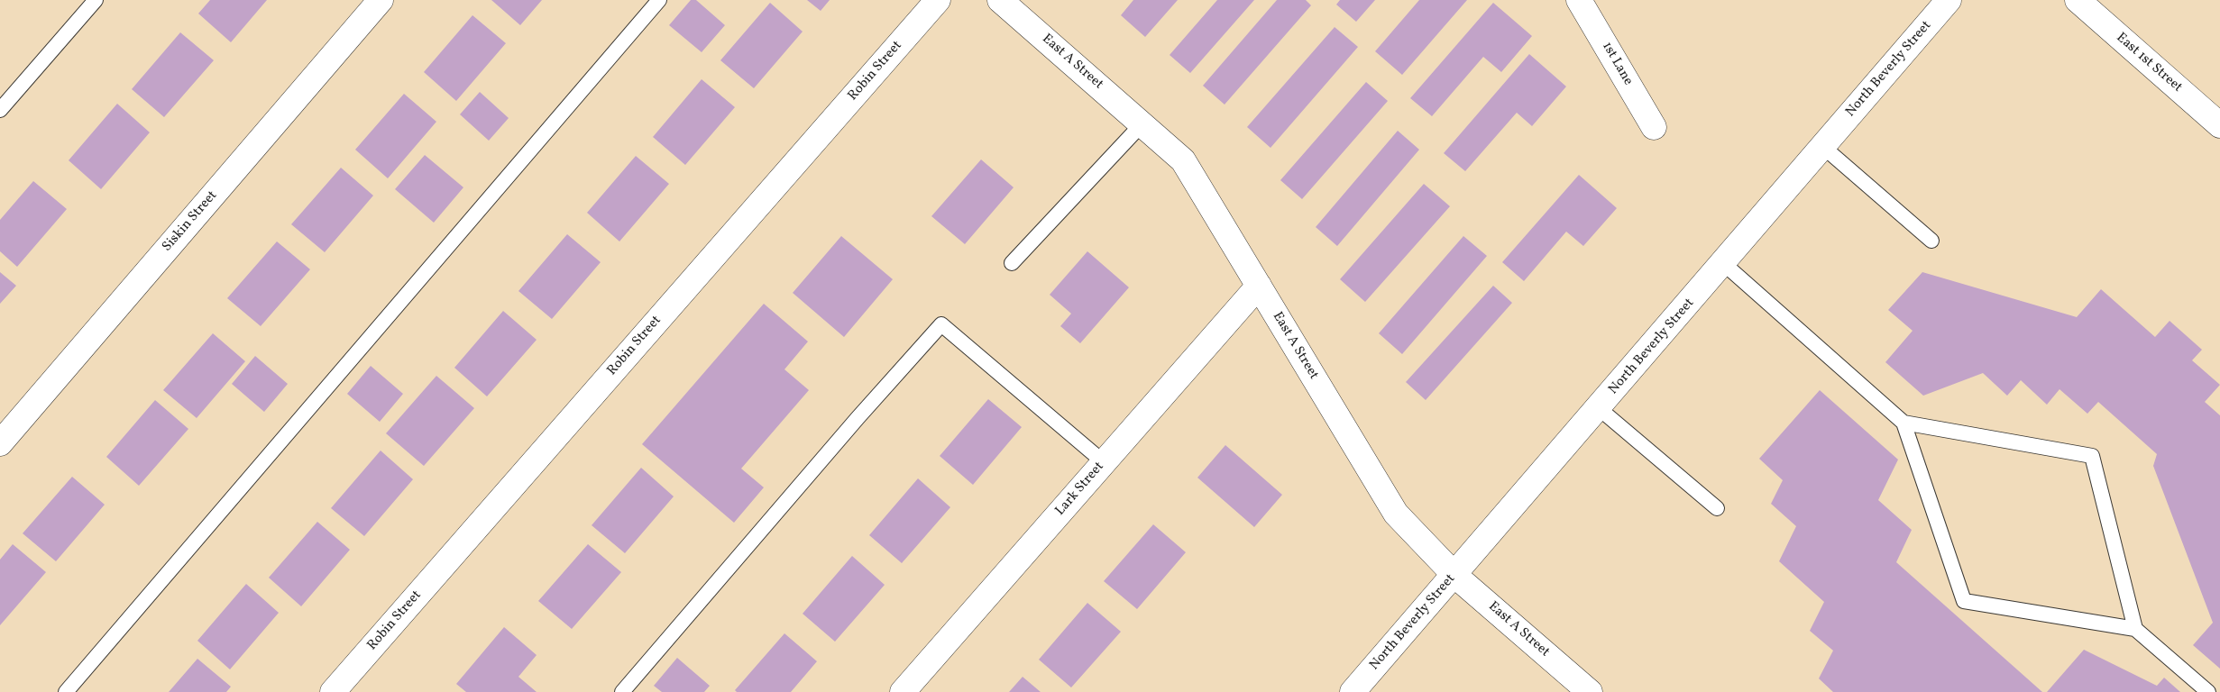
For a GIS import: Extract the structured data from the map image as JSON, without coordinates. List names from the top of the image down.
{
  "streets": {
    "street": [
      "East A Street",
      "East 1st Street",
      "1st Lane",
      "North Beverly Street",
      "Robin Street",
      "Siskin Street",
      "Lark Street"
    ]
  },
  "crossings": [
    ["East A Street", "North Beverly Street"],
    ["East A Street", "Lark Street"]
  ]
}
